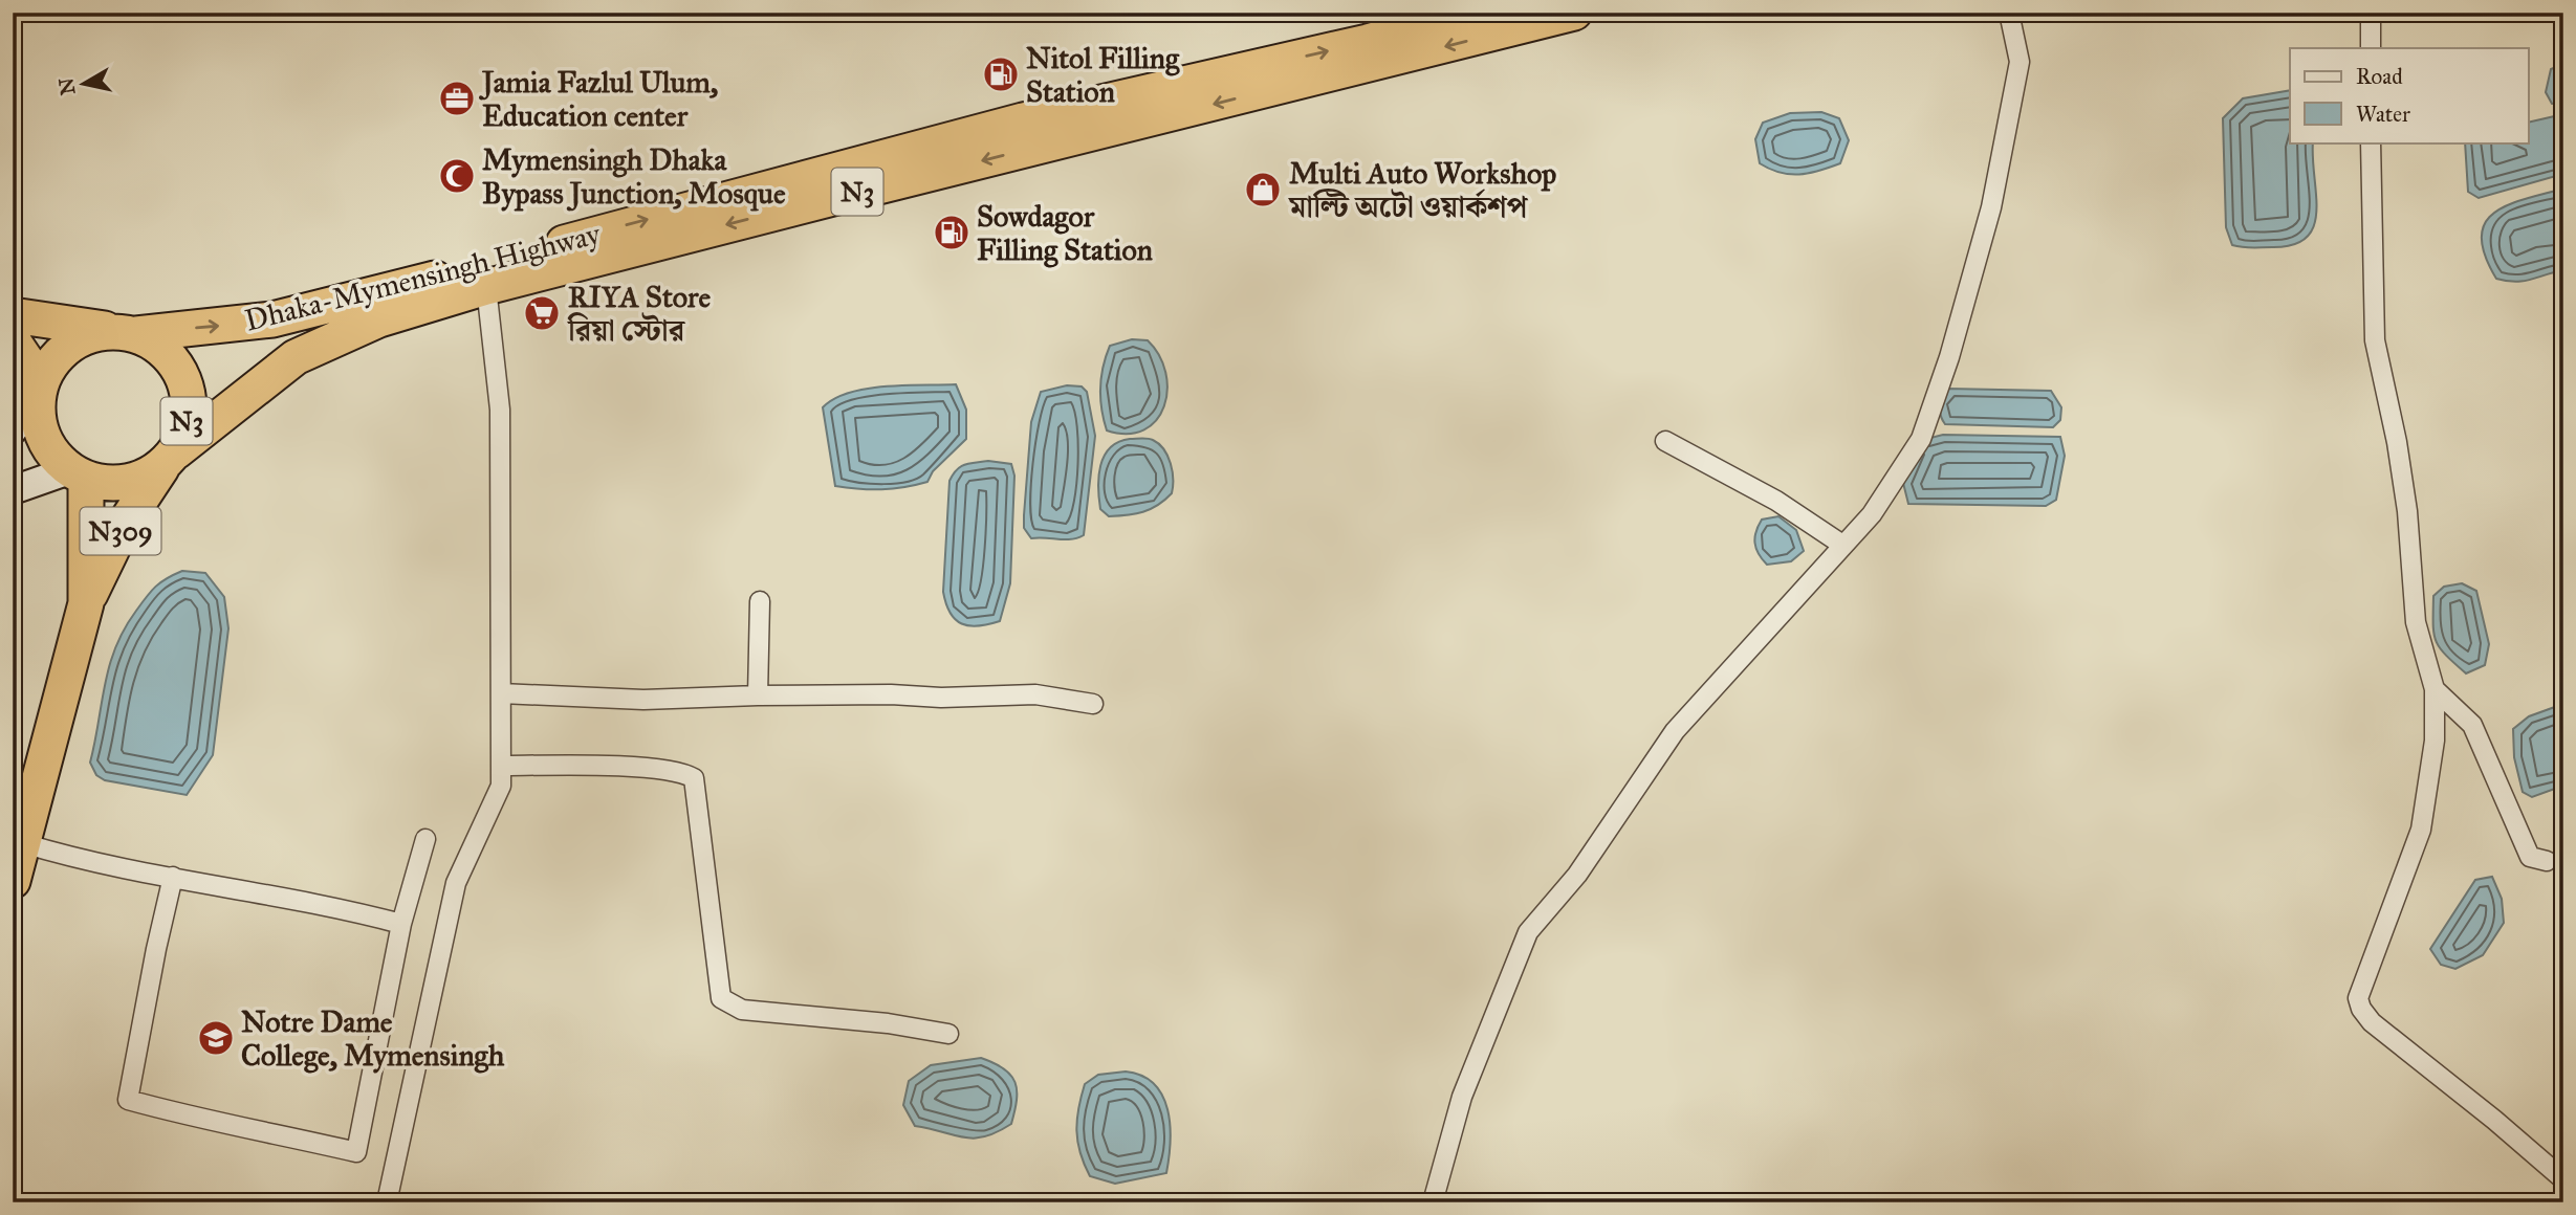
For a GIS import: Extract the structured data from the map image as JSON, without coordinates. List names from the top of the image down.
{
  "streets": {
    "highway": ["N3", "Dhaka-Mymensingh Highway", "N309"]
  },
  "crossings": [
    ["N3", "Dhaka-Mymensingh Highway"],
    ["N3", "N309"],
    ["Dhaka-Mymensingh Highway", "N309"]
  ],
  "places": {
    "fuel station": ["Nitol Filling Station", "Sowdagor Filling Station"],
    "office": ["Jamia Fazlul Ulum, Education center"],
    "mosque": ["Mymensingh Dhaka Bypass Junction, Mosque"],
    "shop": ["Multi Auto Workshop মাল্টি অটো ওয়ার্কশপ"],
    "supermarket": ["RIYA Store রিয়া স্টোর"],
    "school or university": ["Notre Dame College, Mymensingh"]
  },
  "legend": ["Road", "Water"],
  "north": "left"
}
